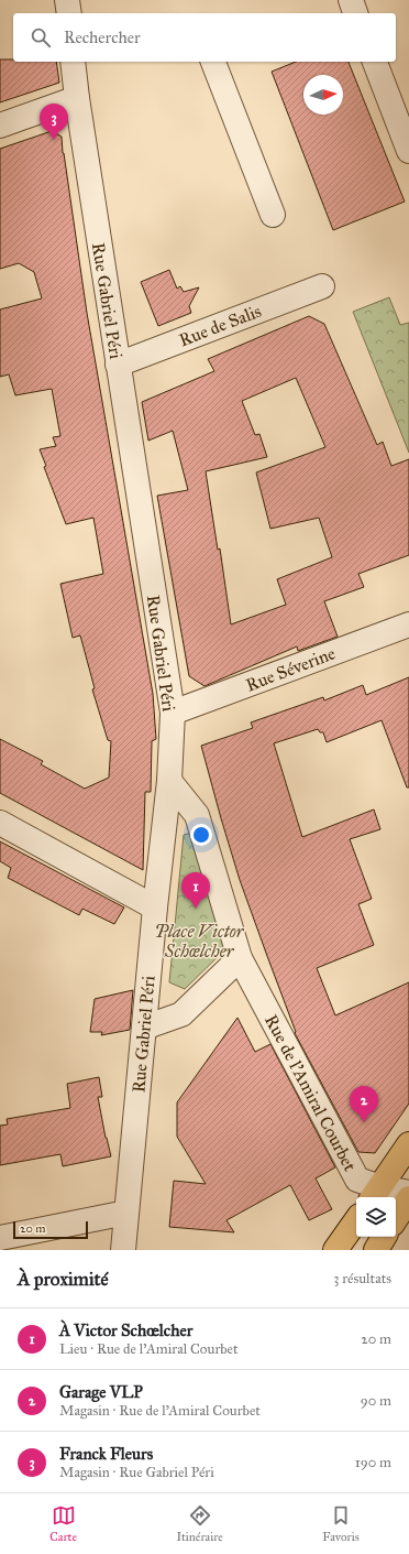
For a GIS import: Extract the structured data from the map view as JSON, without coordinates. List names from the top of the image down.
{
  "streets": {
    "street": [
      "Rue Gabriel Péri",
      "Rue de Salis",
      "Rue Séverine",
      "Rue de l'Amiral Courbet"
    ]
  },
  "crossings": [
    ["Rue Gabriel Péri", "Rue de Salis"],
    ["Rue Gabriel Péri", "Rue Séverine"],
    ["Rue Gabriel Péri", "Rue de l'Amiral Courbet"]
  ],
  "parks": ["Place Victor Schœlcher"],
  "scale_bar": "20 m",
  "north": "right",
  "page": {
    "search": "Rechercher",
    "pins": ["3", "1", "2"],
    "scale": "20 m",
    "heading": ["À proximité", "3 résultats"],
    "list": [
      {
        "mark": "1",
        "name": "À Victor Schœlcher",
        "note": "Lieu · Rue de l'Amiral Courbet",
        "value": "20 m"
      },
      {
        "mark": "2",
        "name": "Garage VLP",
        "note": "Magasin · Rue de l'Amiral Courbet",
        "value": "90 m"
      },
      {
        "mark": "3",
        "name": "Franck Fleurs",
        "note": "Magasin · Rue Gabriel Péri",
        "value": "190 m"
      }
    ],
    "nav": ["Carte", "Itinéraire", "Favoris"]
  }
}
